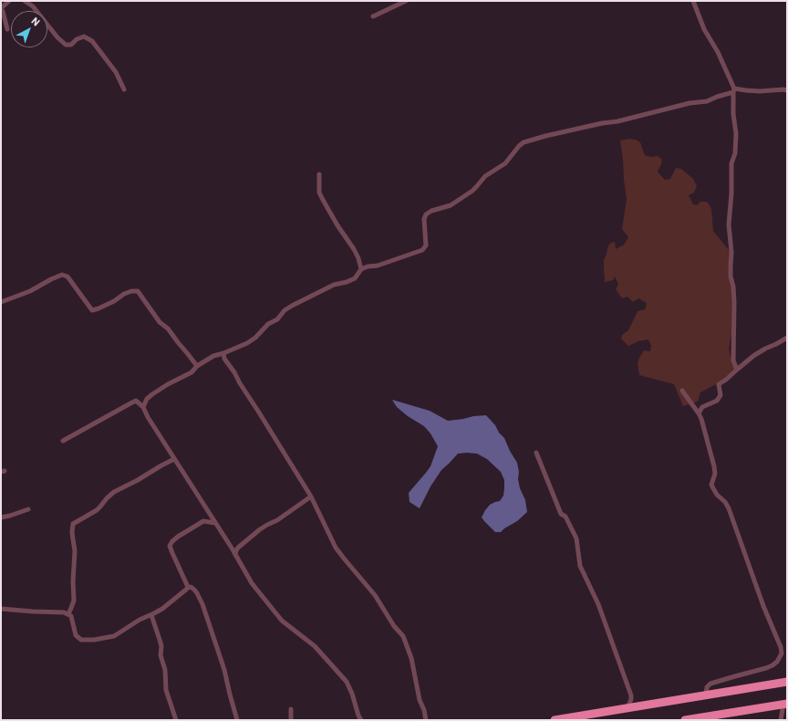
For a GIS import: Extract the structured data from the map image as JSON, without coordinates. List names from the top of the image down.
{
  "north": "top right"
}
